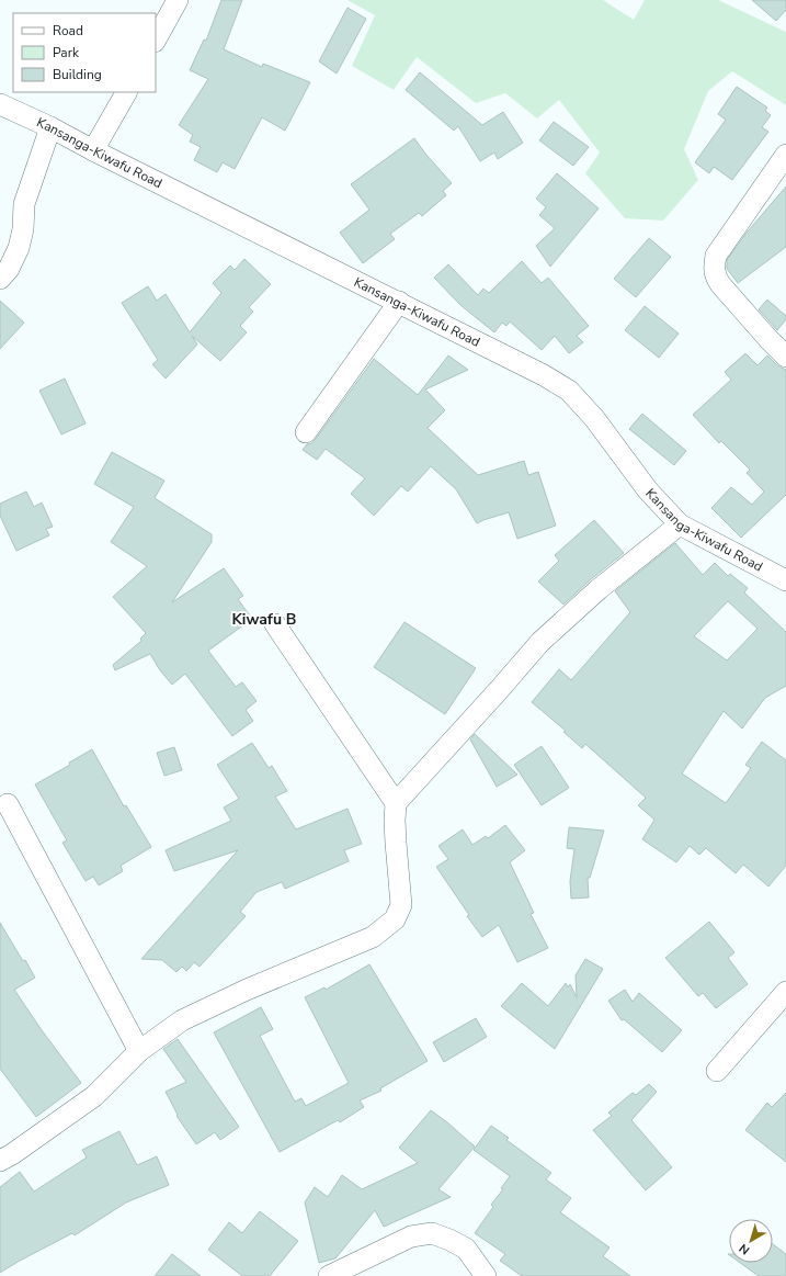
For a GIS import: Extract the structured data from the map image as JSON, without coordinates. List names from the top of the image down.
{
  "streets": {
    "street": ["Kansanga-Kiwafu Road"]
  },
  "districts": ["Kiwafu B"],
  "legend": ["Road", "Park", "Building"],
  "north": "bottom left"
}
